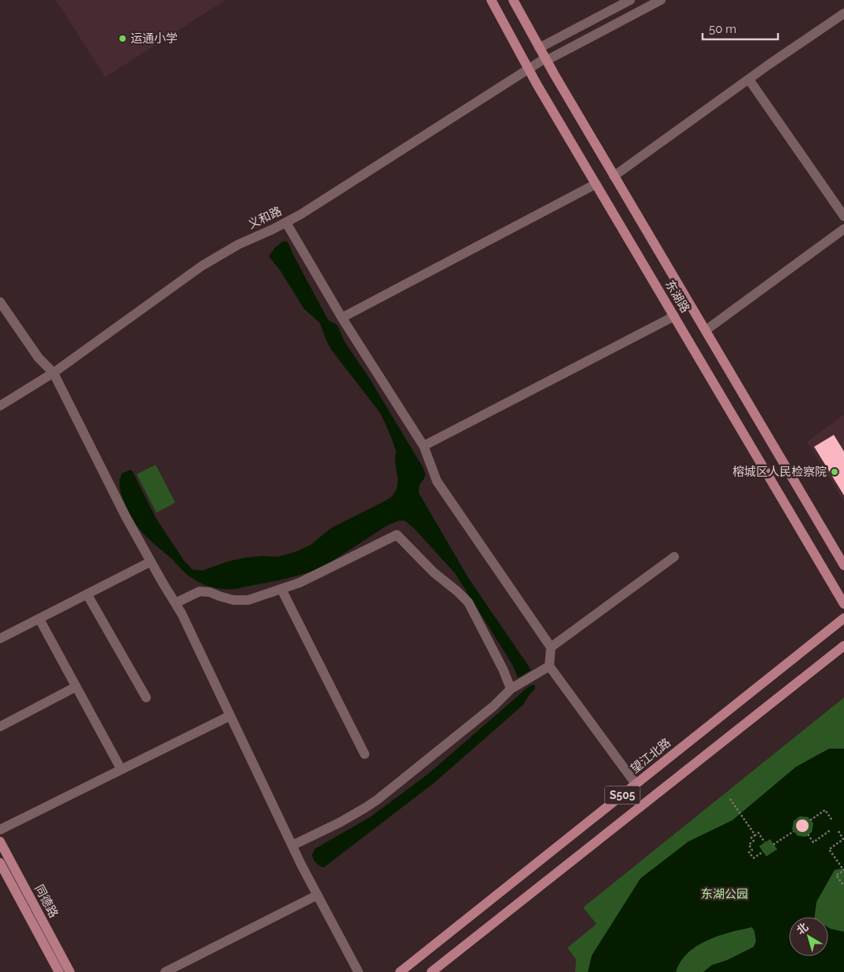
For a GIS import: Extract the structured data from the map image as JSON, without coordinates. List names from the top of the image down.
{
  "streets": {
    "main road": [
      "东湖路",
      "望江北路",
      "S505",
      "同德路"
    ],
    "street": ["义和路"]
  },
  "crossings": [
    ["义和路", "东湖路"]
  ],
  "parks": ["东湖公园"],
  "places": ["运通小学", "榕城区人民检察院"],
  "scale_bar": "50 m",
  "north": "top left"
}
